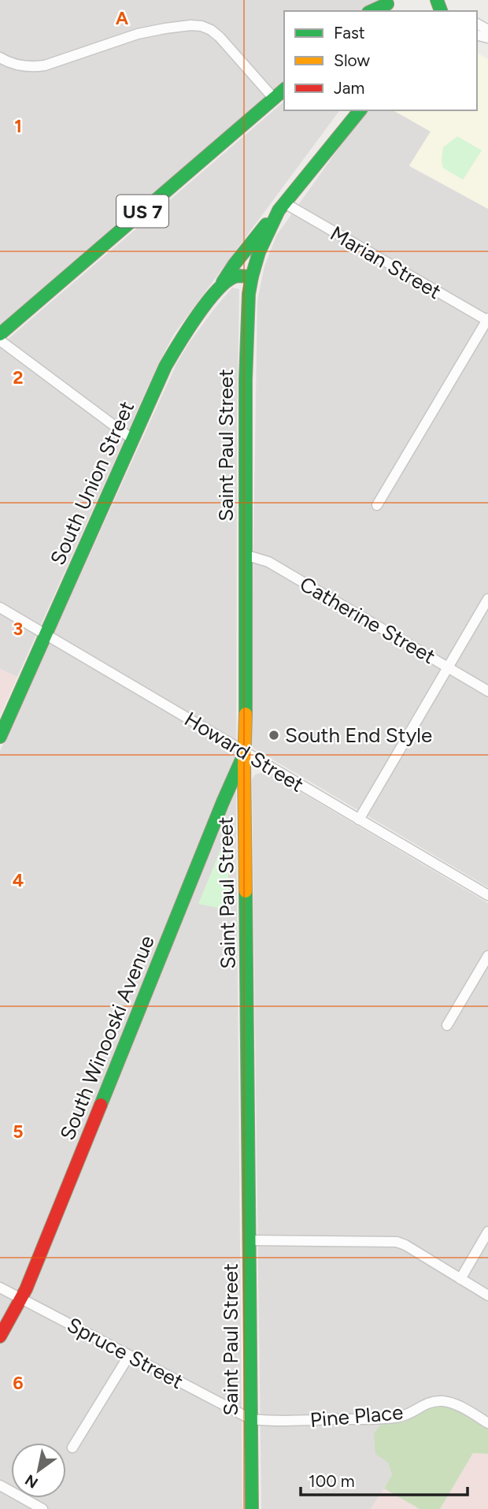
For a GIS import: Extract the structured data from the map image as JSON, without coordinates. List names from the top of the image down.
{
  "streets": {
    "main road": [
      "US 7",
      "Saint Paul Street",
      "South Union Street",
      "South Winooski Avenue"
    ],
    "street": [
      "Marian Street",
      "Catherine Street",
      "Howard Street",
      "Spruce Street",
      "Pine Place"
    ]
  },
  "crossings": [
    ["Marian Street", "Saint Paul Street"],
    ["Saint Paul Street", "South Union Street"],
    ["Saint Paul Street", "Catherine Street"],
    ["Saint Paul Street", "Howard Street"],
    ["Saint Paul Street", "South Winooski Avenue"],
    ["Saint Paul Street", "Spruce Street"],
    ["Saint Paul Street", "Pine Place"],
    ["South Union Street", "Howard Street"],
    ["Howard Street", "South Winooski Avenue"],
    ["South Winooski Avenue", "Spruce Street"],
    ["Spruce Street", "Pine Place"]
  ],
  "places": ["South End Style"],
  "legend": ["Fast", "Slow", "Jam"],
  "scale_bar": "100 m",
  "north": "bottom left",
  "grid": {
    "columns": ["A"],
    "rows": [
      "1",
      "2",
      "3",
      "4",
      "5",
      "6"
    ]
  }
}
